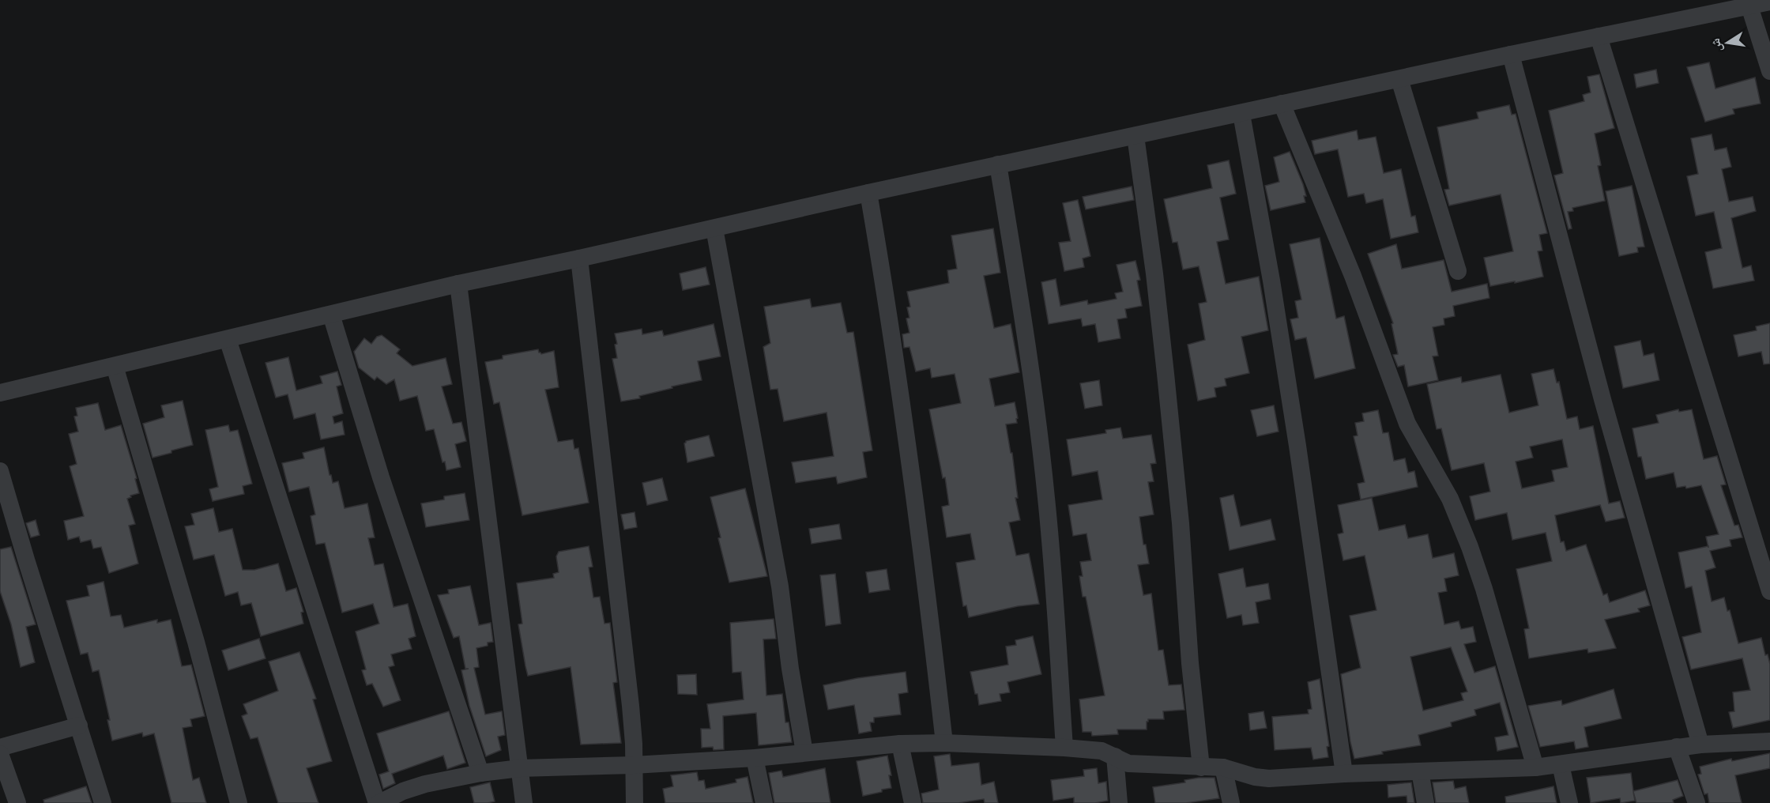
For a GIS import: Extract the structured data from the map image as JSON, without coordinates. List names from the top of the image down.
{
  "north": "left"
}
